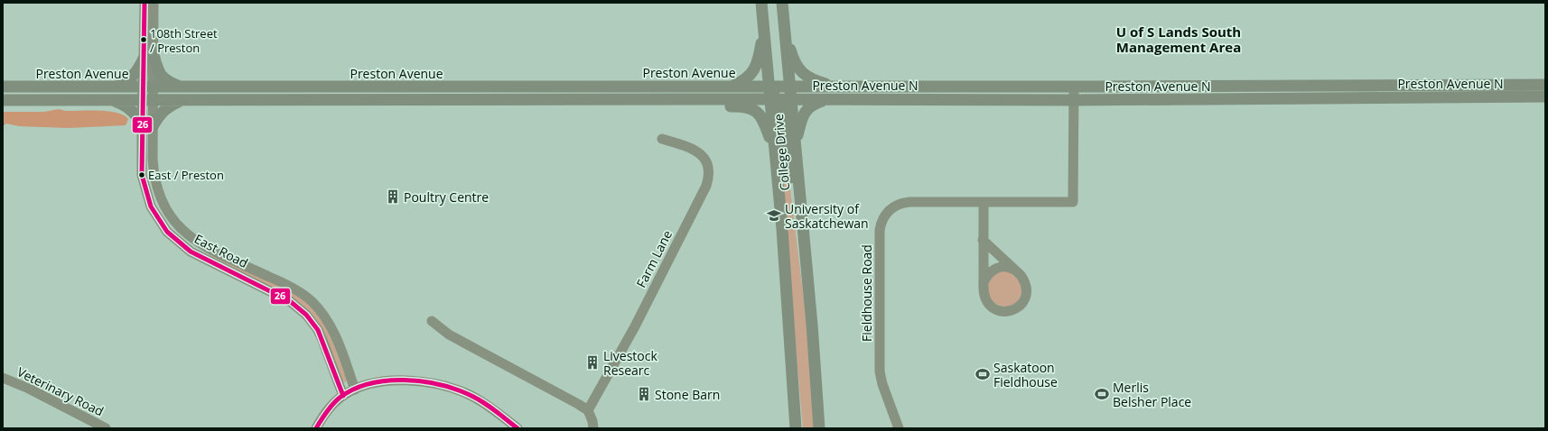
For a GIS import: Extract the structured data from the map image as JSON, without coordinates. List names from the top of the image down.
{
  "streets": {
    "main road": ["Preston Avenue", "Preston Avenue N", "College Drive"],
    "street": [
      "East Road",
      "Farm Lane",
      "Fieldhouse Road",
      "Veterinary Road"
    ]
  },
  "crossings": [
    ["Preston Avenue", "Preston Avenue N"],
    ["Preston Avenue", "College Drive"],
    ["Preston Avenue", "East Road"],
    ["Preston Avenue N", "College Drive"],
    ["Preston Avenue N", "Fieldhouse Road"]
  ],
  "districts": ["U of S Lands South Management Area"],
  "places": {
    "other": ["108th Street / Preston", "East / Preston"],
    "building": ["Poultry Centre", "Livestock Researc", "Stone Barn"],
    "school or university": ["University of Saskatchewan"],
    "sports": ["Saskatoon Fieldhouse", "Merlis Belsher Place"]
  },
  "lines": ["transit line 26"]
}
